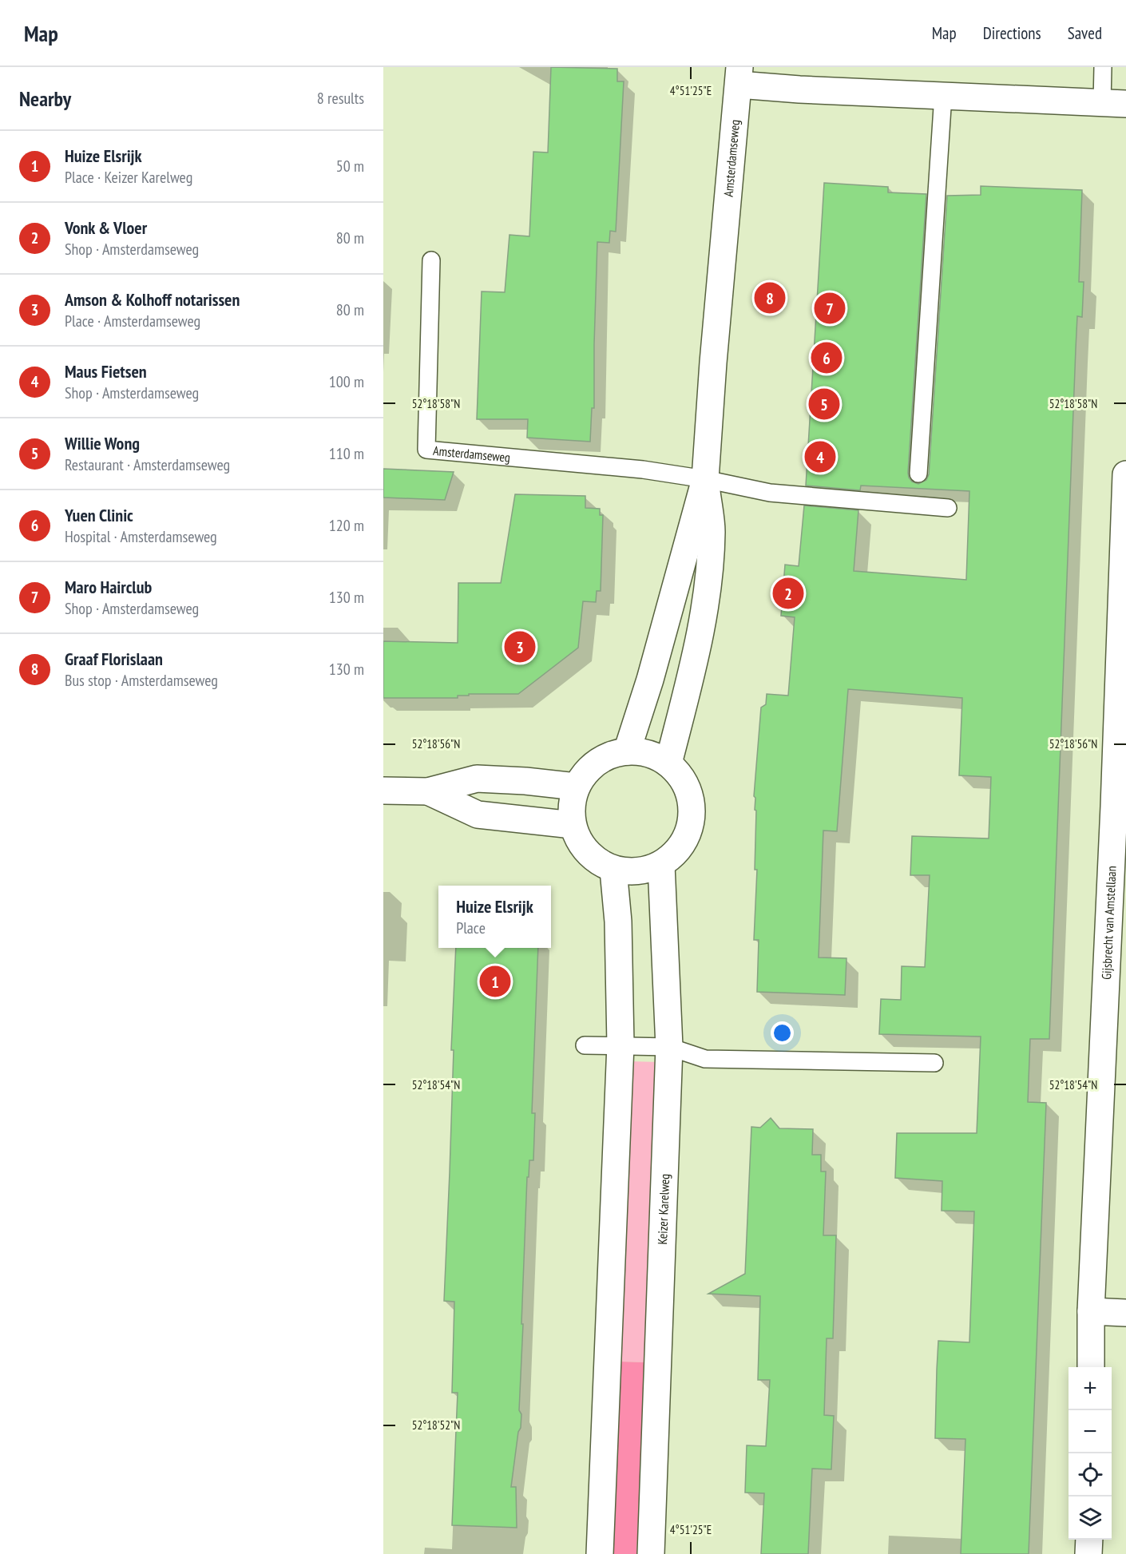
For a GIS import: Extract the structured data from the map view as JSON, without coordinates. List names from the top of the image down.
{
  "streets": {
    "main road": ["Amsterdamseweg", "Gijsbrecht van Amstellaan", "Keizer Karelweg"]
  },
  "crossings": [
    ["Amsterdamseweg", "Keizer Karelweg"]
  ],
  "page": {
    "header": "Map",
    "nav": ["Map", "Directions", "Saved"],
    "heading": ["Nearby", "8 results"],
    "list": [
      {
        "mark": "1",
        "name": "Huize Elsrijk",
        "note": "Place · Keizer Karelweg",
        "value": "50 m"
      },
      {
        "mark": "2",
        "name": "Vonk & Vloer",
        "note": "Shop · Amsterdamseweg",
        "value": "80 m"
      },
      {
        "mark": "3",
        "name": "Amson & Kolhoff notarissen",
        "note": "Place · Amsterdamseweg",
        "value": "80 m"
      },
      {
        "mark": "4",
        "name": "Maus Fietsen",
        "note": "Shop · Amsterdamseweg",
        "value": "100 m"
      },
      {
        "mark": "5",
        "name": "Willie Wong",
        "note": "Restaurant · Amsterdamseweg",
        "value": "110 m"
      },
      {
        "mark": "6",
        "name": "Yuen Clinic",
        "note": "Hospital · Amsterdamseweg",
        "value": "120 m"
      },
      {
        "mark": "7",
        "name": "Maro Hairclub",
        "note": "Shop · Amsterdamseweg",
        "value": "130 m"
      },
      {
        "mark": "8",
        "name": "Graaf Florislaan",
        "note": "Bus stop · Amsterdamseweg",
        "value": "130 m"
      }
    ],
    "pins": [
      "8",
      "7",
      "6",
      "5",
      "4",
      "2",
      "3",
      "1"
    ],
    "popup": ["Huize Elsrijk", "Place"],
    "map_buttons": ["+", "−"]
  },
  "coordinates": [
    "4°51'25\"E",
    "52°18'58\"N",
    "52°18'56\"N",
    "52°18'54\"N",
    "52°18'52\"N"
  ]
}
